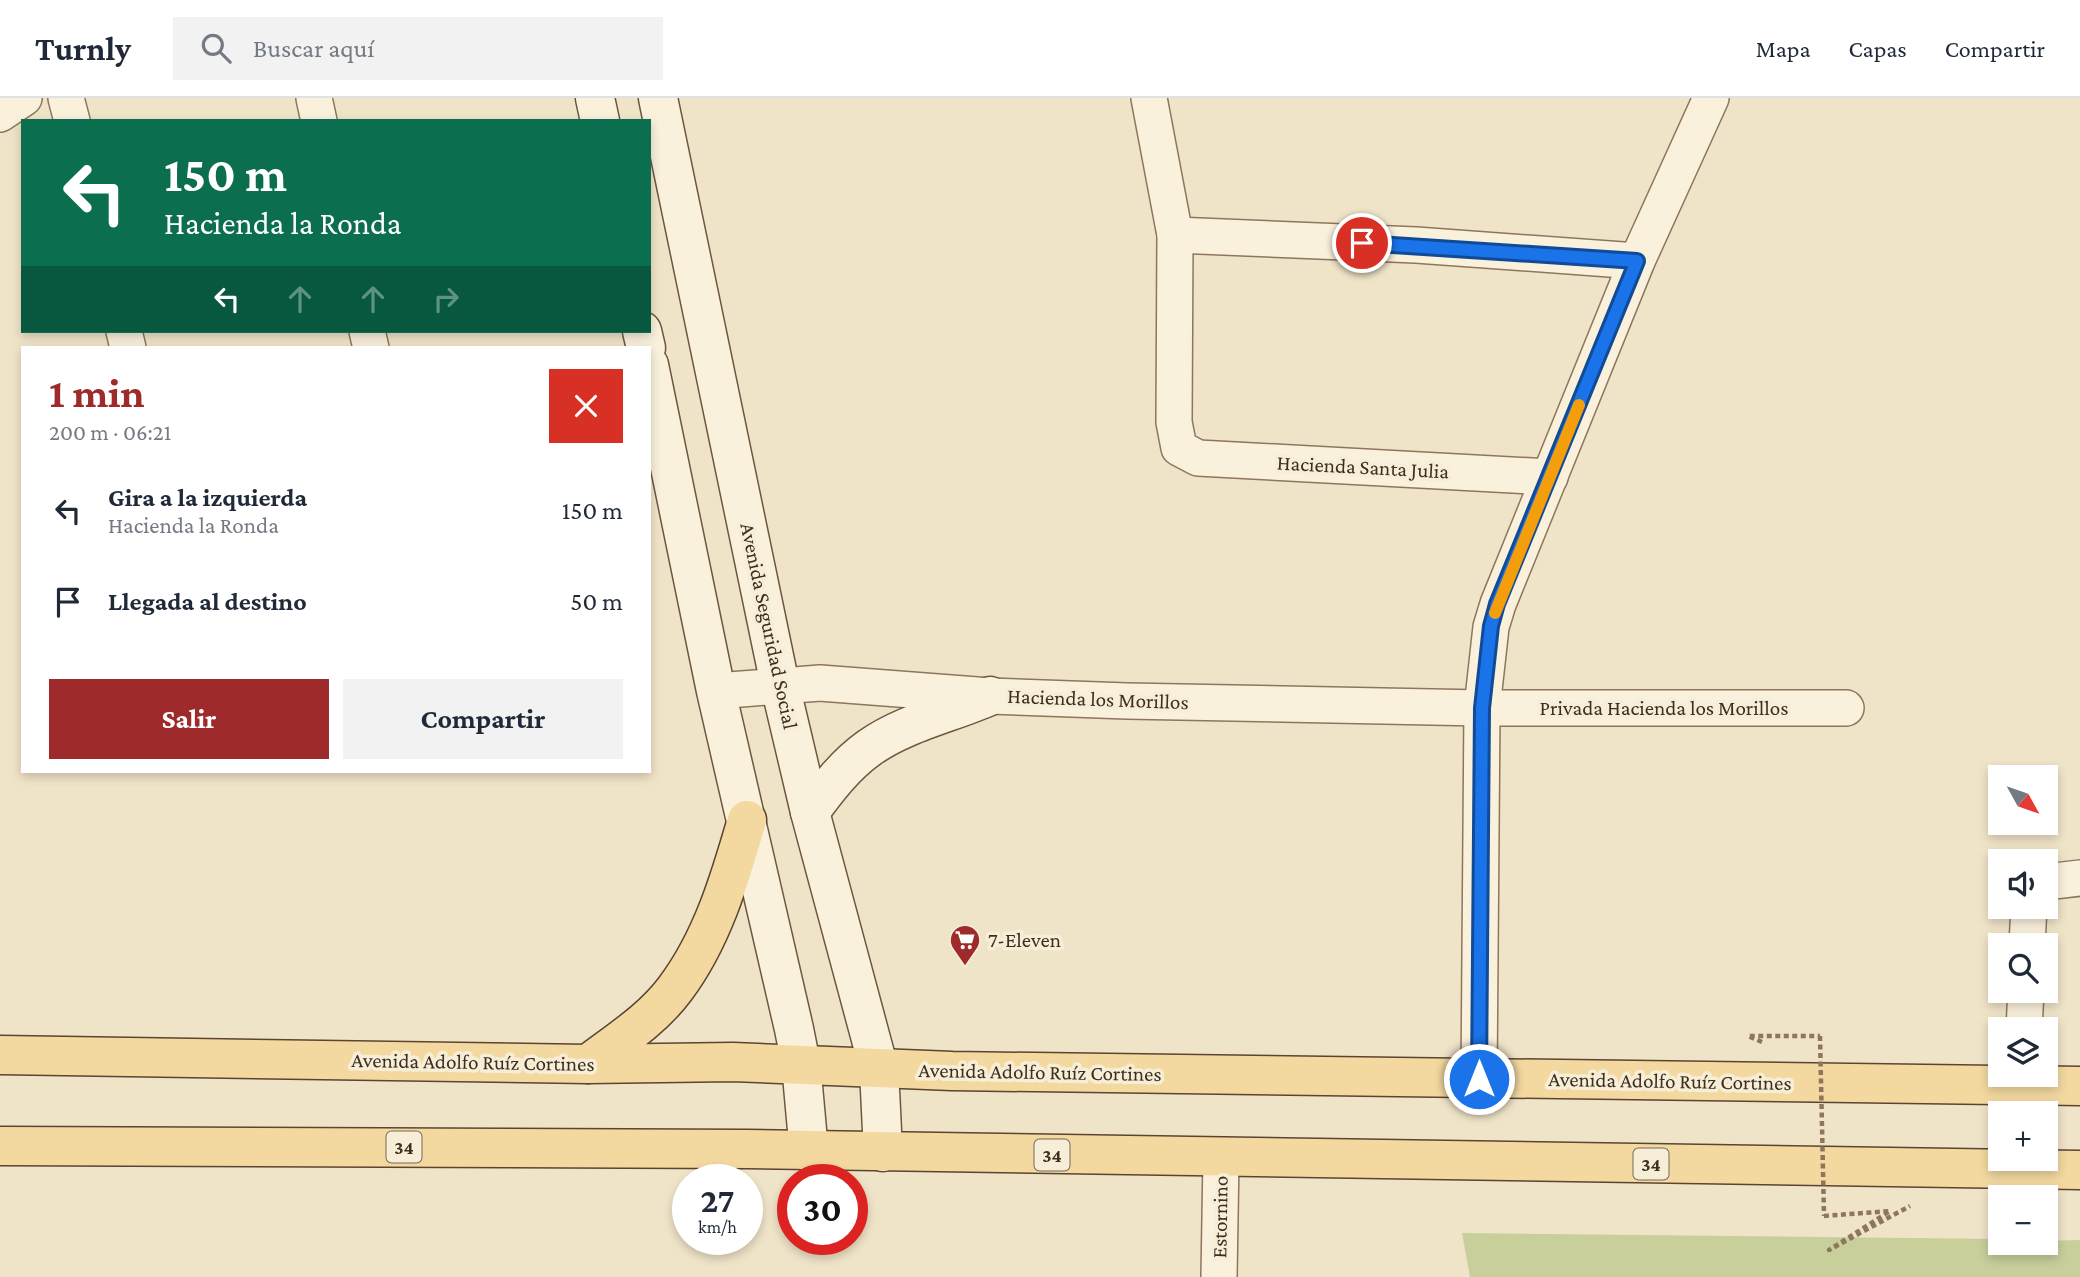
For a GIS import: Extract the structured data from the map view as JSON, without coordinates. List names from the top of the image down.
{
  "streets": {
    "main road": ["Avenida Adolfo Ruíz Cortines", "34"],
    "street": [
      "Hacienda Santa Julia",
      "Avenida Seguridad Social",
      "Hacienda los Morillos",
      "Privada Hacienda los Morillos",
      "Estornino"
    ]
  },
  "crossings": [
    ["Avenida Seguridad Social", "Hacienda los Morillos"],
    ["Avenida Seguridad Social", "Avenida Adolfo Ruíz Cortines"],
    ["Avenida Seguridad Social", "34"],
    ["Hacienda los Morillos", "Privada Hacienda los Morillos"],
    ["34", "Estornino"]
  ],
  "places": {
    "supermarket": ["7-Eleven"]
  },
  "north": "bottom right",
  "page": {
    "header": "Turnly",
    "search": "Buscar aquí",
    "nav": ["Mapa", "Capas", "Compartir"],
    "turn": ["150 m", "Hacienda la Ronda"],
    "heading": ["1 min", "200 m · 06:21"],
    "list": [
      {
        "name": "Gira a la izquierda",
        "note": "Hacienda la Ronda",
        "value": "150 m"
      },
      {
        "name": "Llegada al destino",
        "value": "50 m"
      }
    ],
    "buttons": ["Salir", "Compartir"],
    "map_buttons": ["+", "−"],
    "speed": "27 km/h",
    "limit": "30"
  }
}
